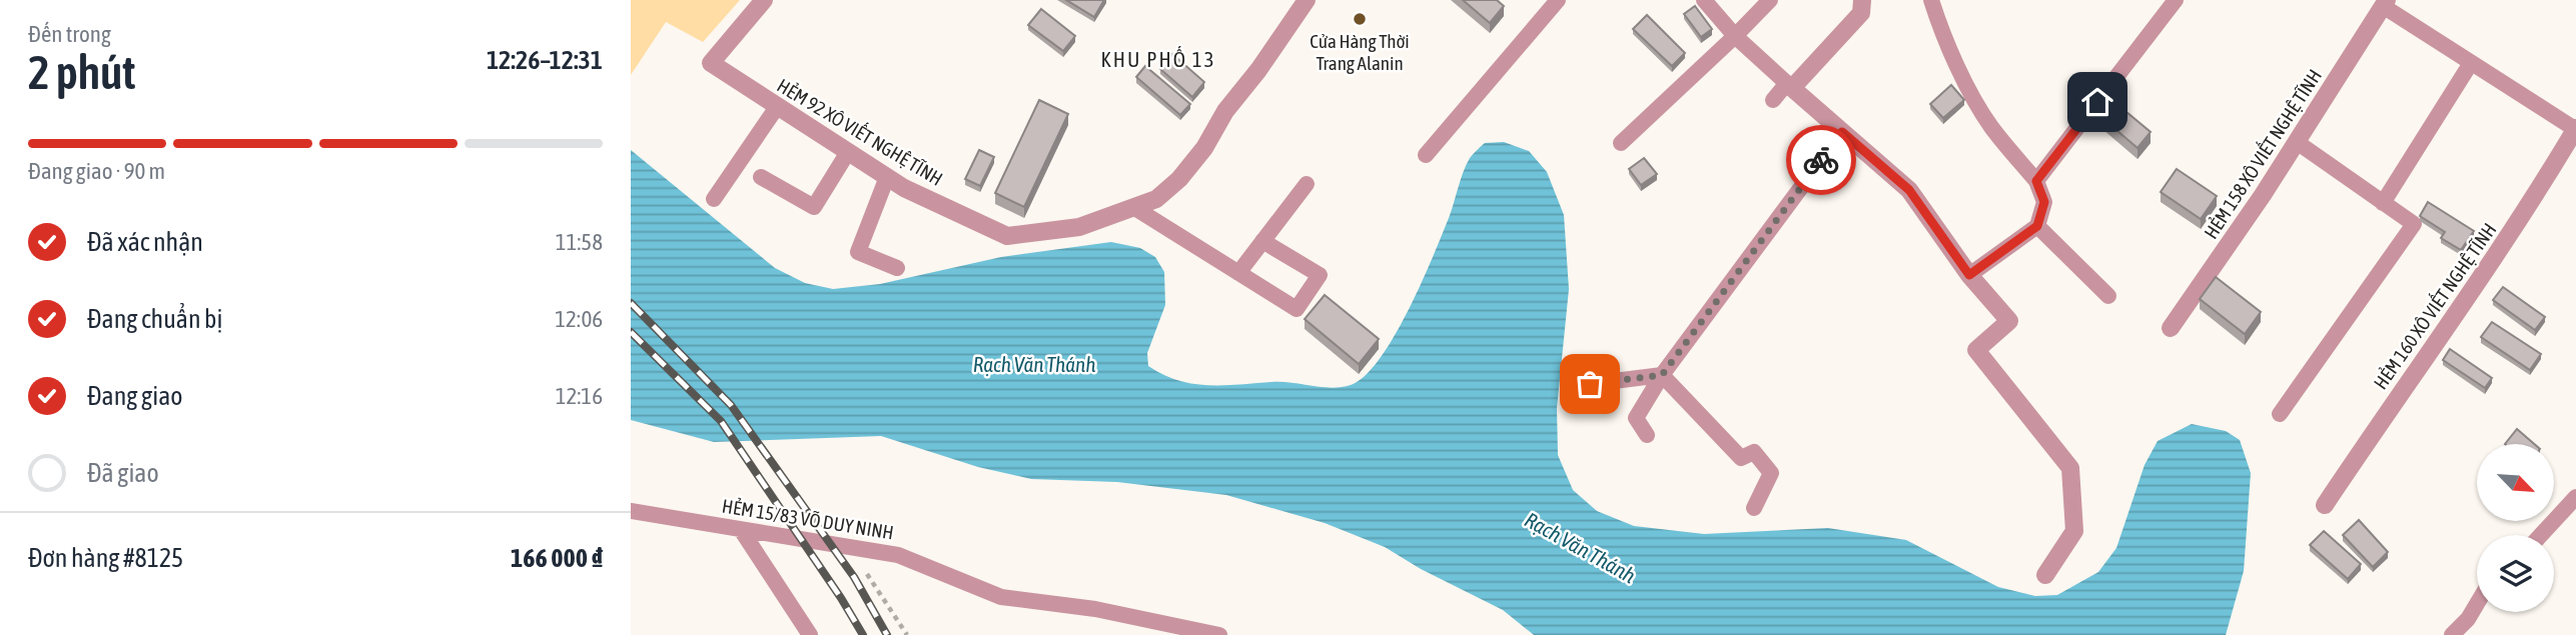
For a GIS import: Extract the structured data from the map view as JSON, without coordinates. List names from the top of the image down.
{
  "streets": {
    "street": ["HẺM 92 XÔ VIẾT NGHỆ TĨNH", "HẺM 158 XÔ VIẾT NGHỆ TĨNH", "HẺM 160 XÔ VIẾT NGHỆ TĨNH"],
    "lane": ["HẺM 15/83 VÕ DUY NINH"]
  },
  "districts": ["KHU PHỐ 13"],
  "water": ["Rạch Văn Thánh"],
  "places": ["Cửa Hàng Thời Trang Alanin"],
  "north": "bottom right",
  "page": {
    "heading": ["2 phút", "Đến trong", "12:26–12:31"],
    "panel": ["Đơn hàng #8125", "166 000 ₫"],
    "bar": "Đang giao · 90 m",
    "list": [
      ["Đã xác nhận", "11:58"],
      ["Đang chuẩn bị", "12:06"],
      ["Đang giao", "12:16"],
      "Đã giao"
    ]
  }
}
